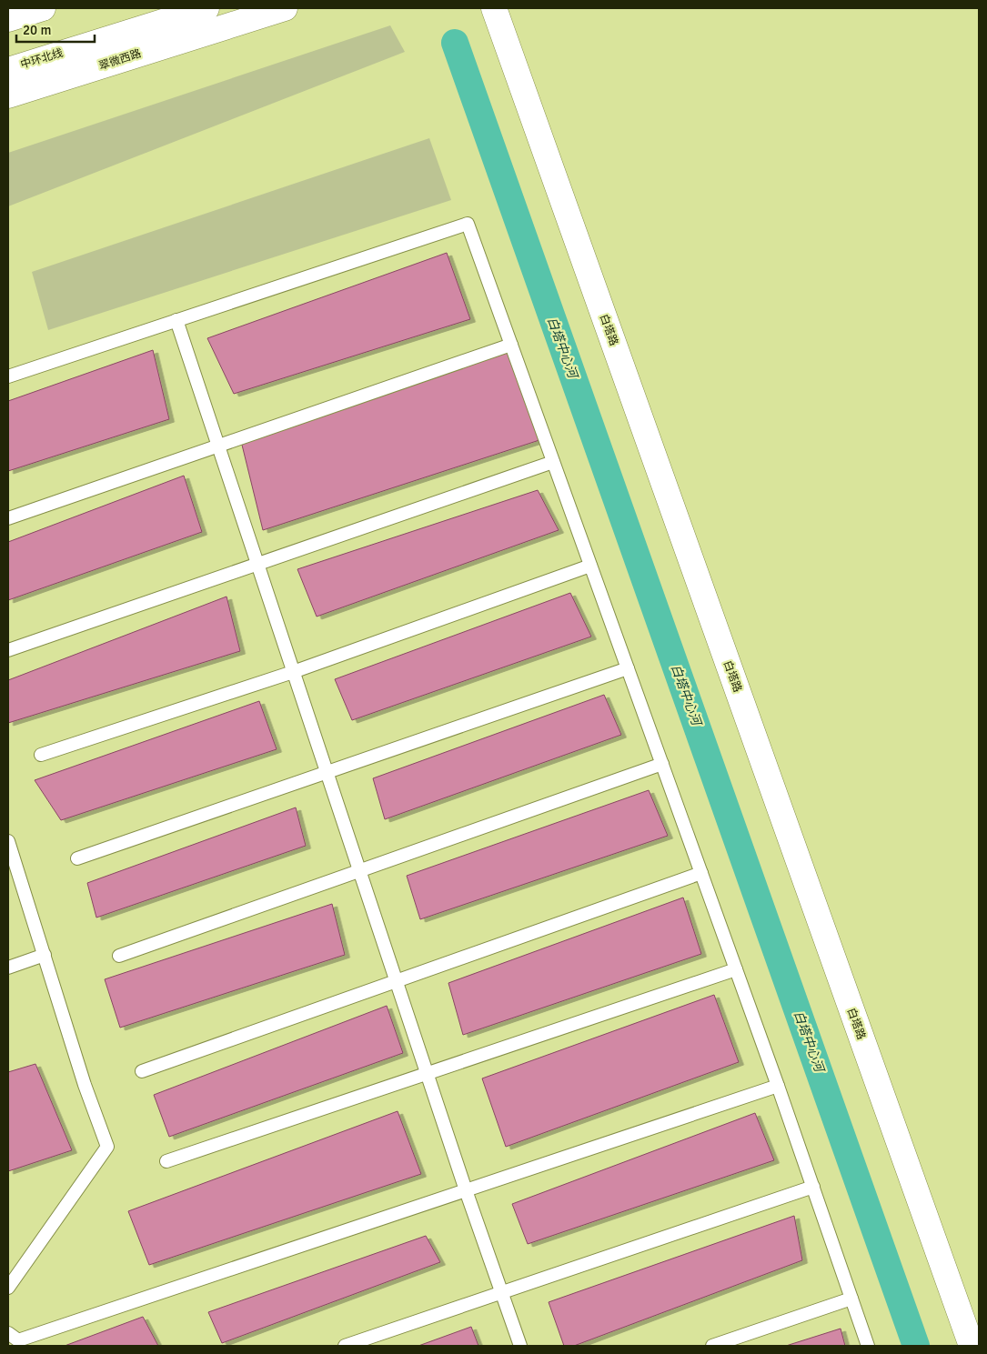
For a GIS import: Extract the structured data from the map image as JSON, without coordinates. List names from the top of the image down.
{
  "streets": {
    "main road": ["中环北线", "翠微西路", "白塔路"]
  },
  "water": ["白塔中心河"],
  "scale_bar": "20 m"
}
